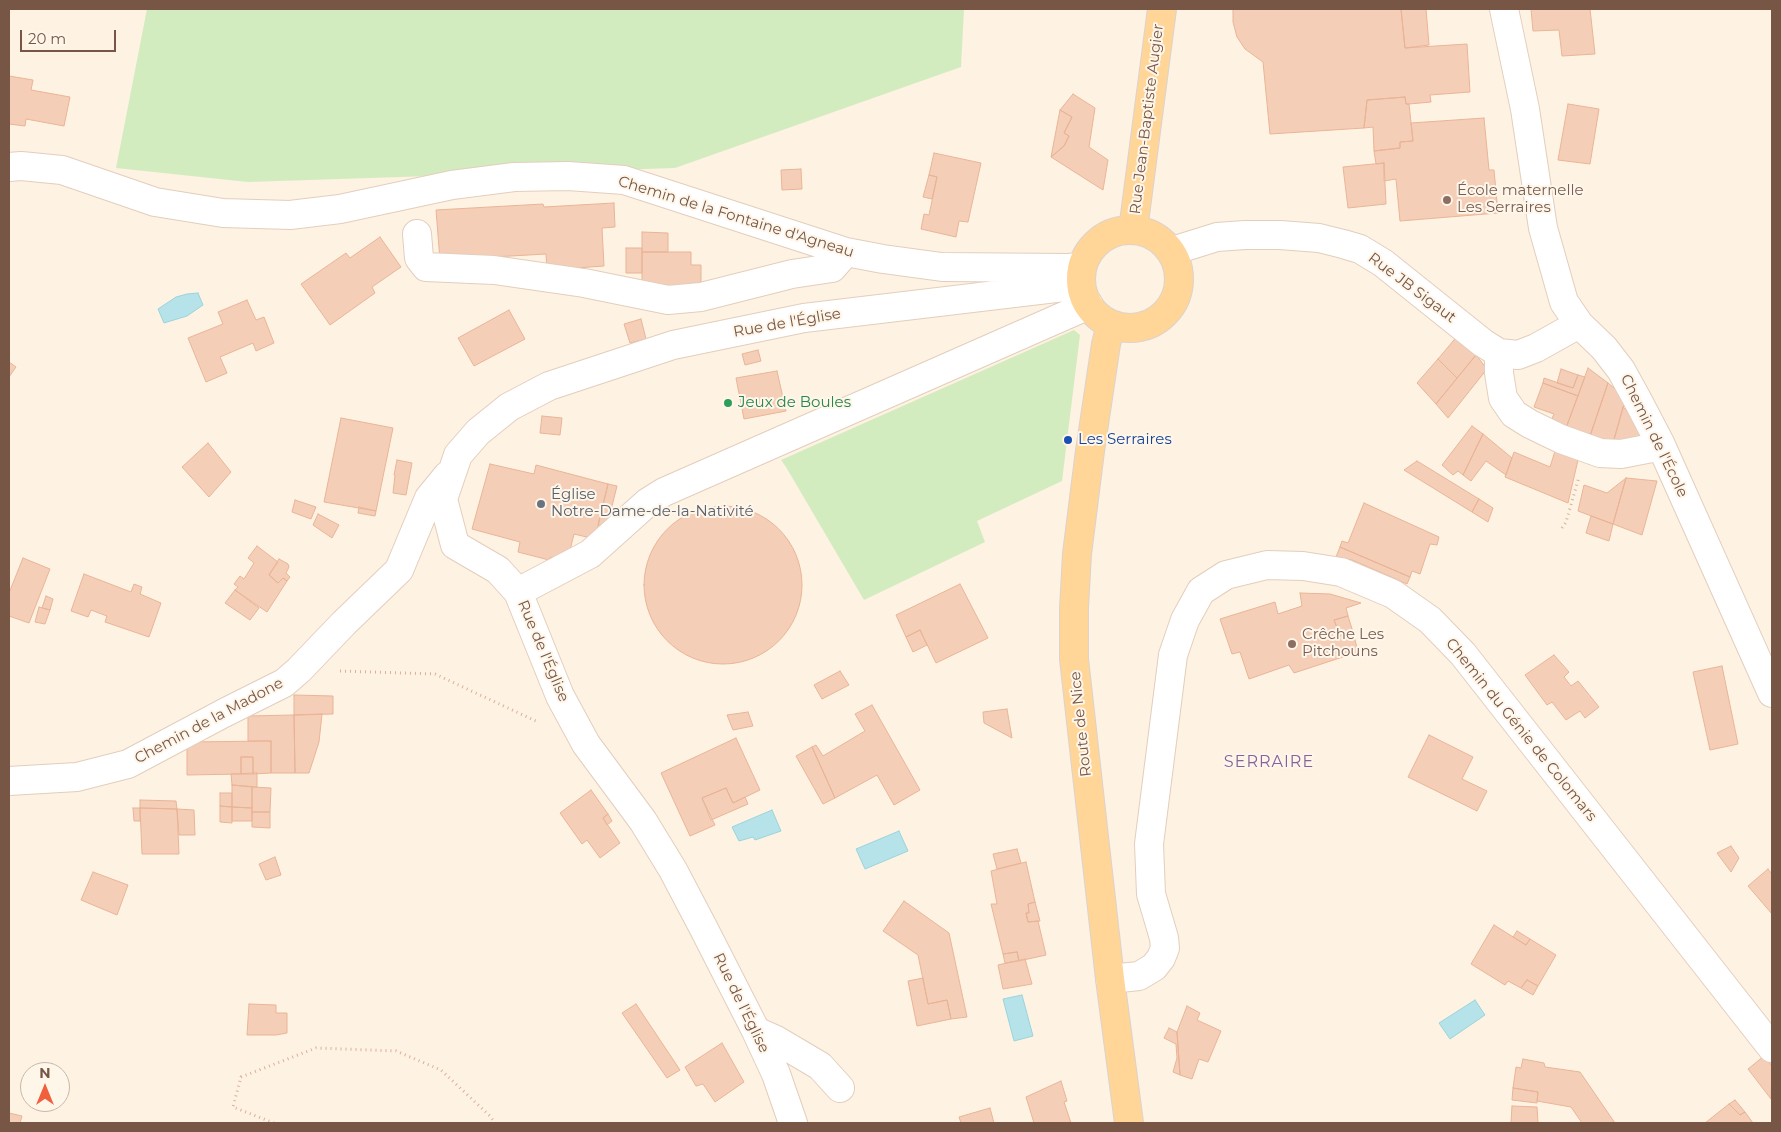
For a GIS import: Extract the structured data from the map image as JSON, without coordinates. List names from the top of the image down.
{
  "streets": {
    "main road": ["Rue Jean-Baptiste Augier", "Route de Nice"],
    "street": [
      "Chemin de la Fontaine d'Agneau",
      "Rue JB Sigaut",
      "Rue de l'Église",
      "Chemin de l'École",
      "Chemin de la Madone",
      "Chemin du Génie de Colomars"
    ]
  },
  "crossings": [
    ["Rue Jean-Baptiste Augier", "Chemin de la Fontaine d'Agneau"],
    ["Rue Jean-Baptiste Augier", "Rue JB Sigaut"],
    ["Rue Jean-Baptiste Augier", "Rue de l'Église"],
    ["Rue Jean-Baptiste Augier", "Route de Nice"],
    ["Chemin de la Fontaine d'Agneau", "Rue JB Sigaut"],
    ["Chemin de la Fontaine d'Agneau", "Rue de l'Église"],
    ["Chemin de la Fontaine d'Agneau", "Route de Nice"],
    ["Rue JB Sigaut", "Rue de l'Église"],
    ["Rue JB Sigaut", "Route de Nice"],
    ["Rue de l'Église", "Chemin de la Madone"],
    ["Rue de l'Église", "Route de Nice"],
    ["Route de Nice", "Chemin du Génie de Colomars"]
  ],
  "districts": ["SERRAIRE"],
  "places": [
    "École maternelle Les Serraires",
    "Jeux de Boules",
    "Les Serraires",
    "Église Notre-Dame-de-la-Nativité",
    "Crêche Les Pitchouns"
  ],
  "scale_bar": "20 m",
  "north": "top"
}
